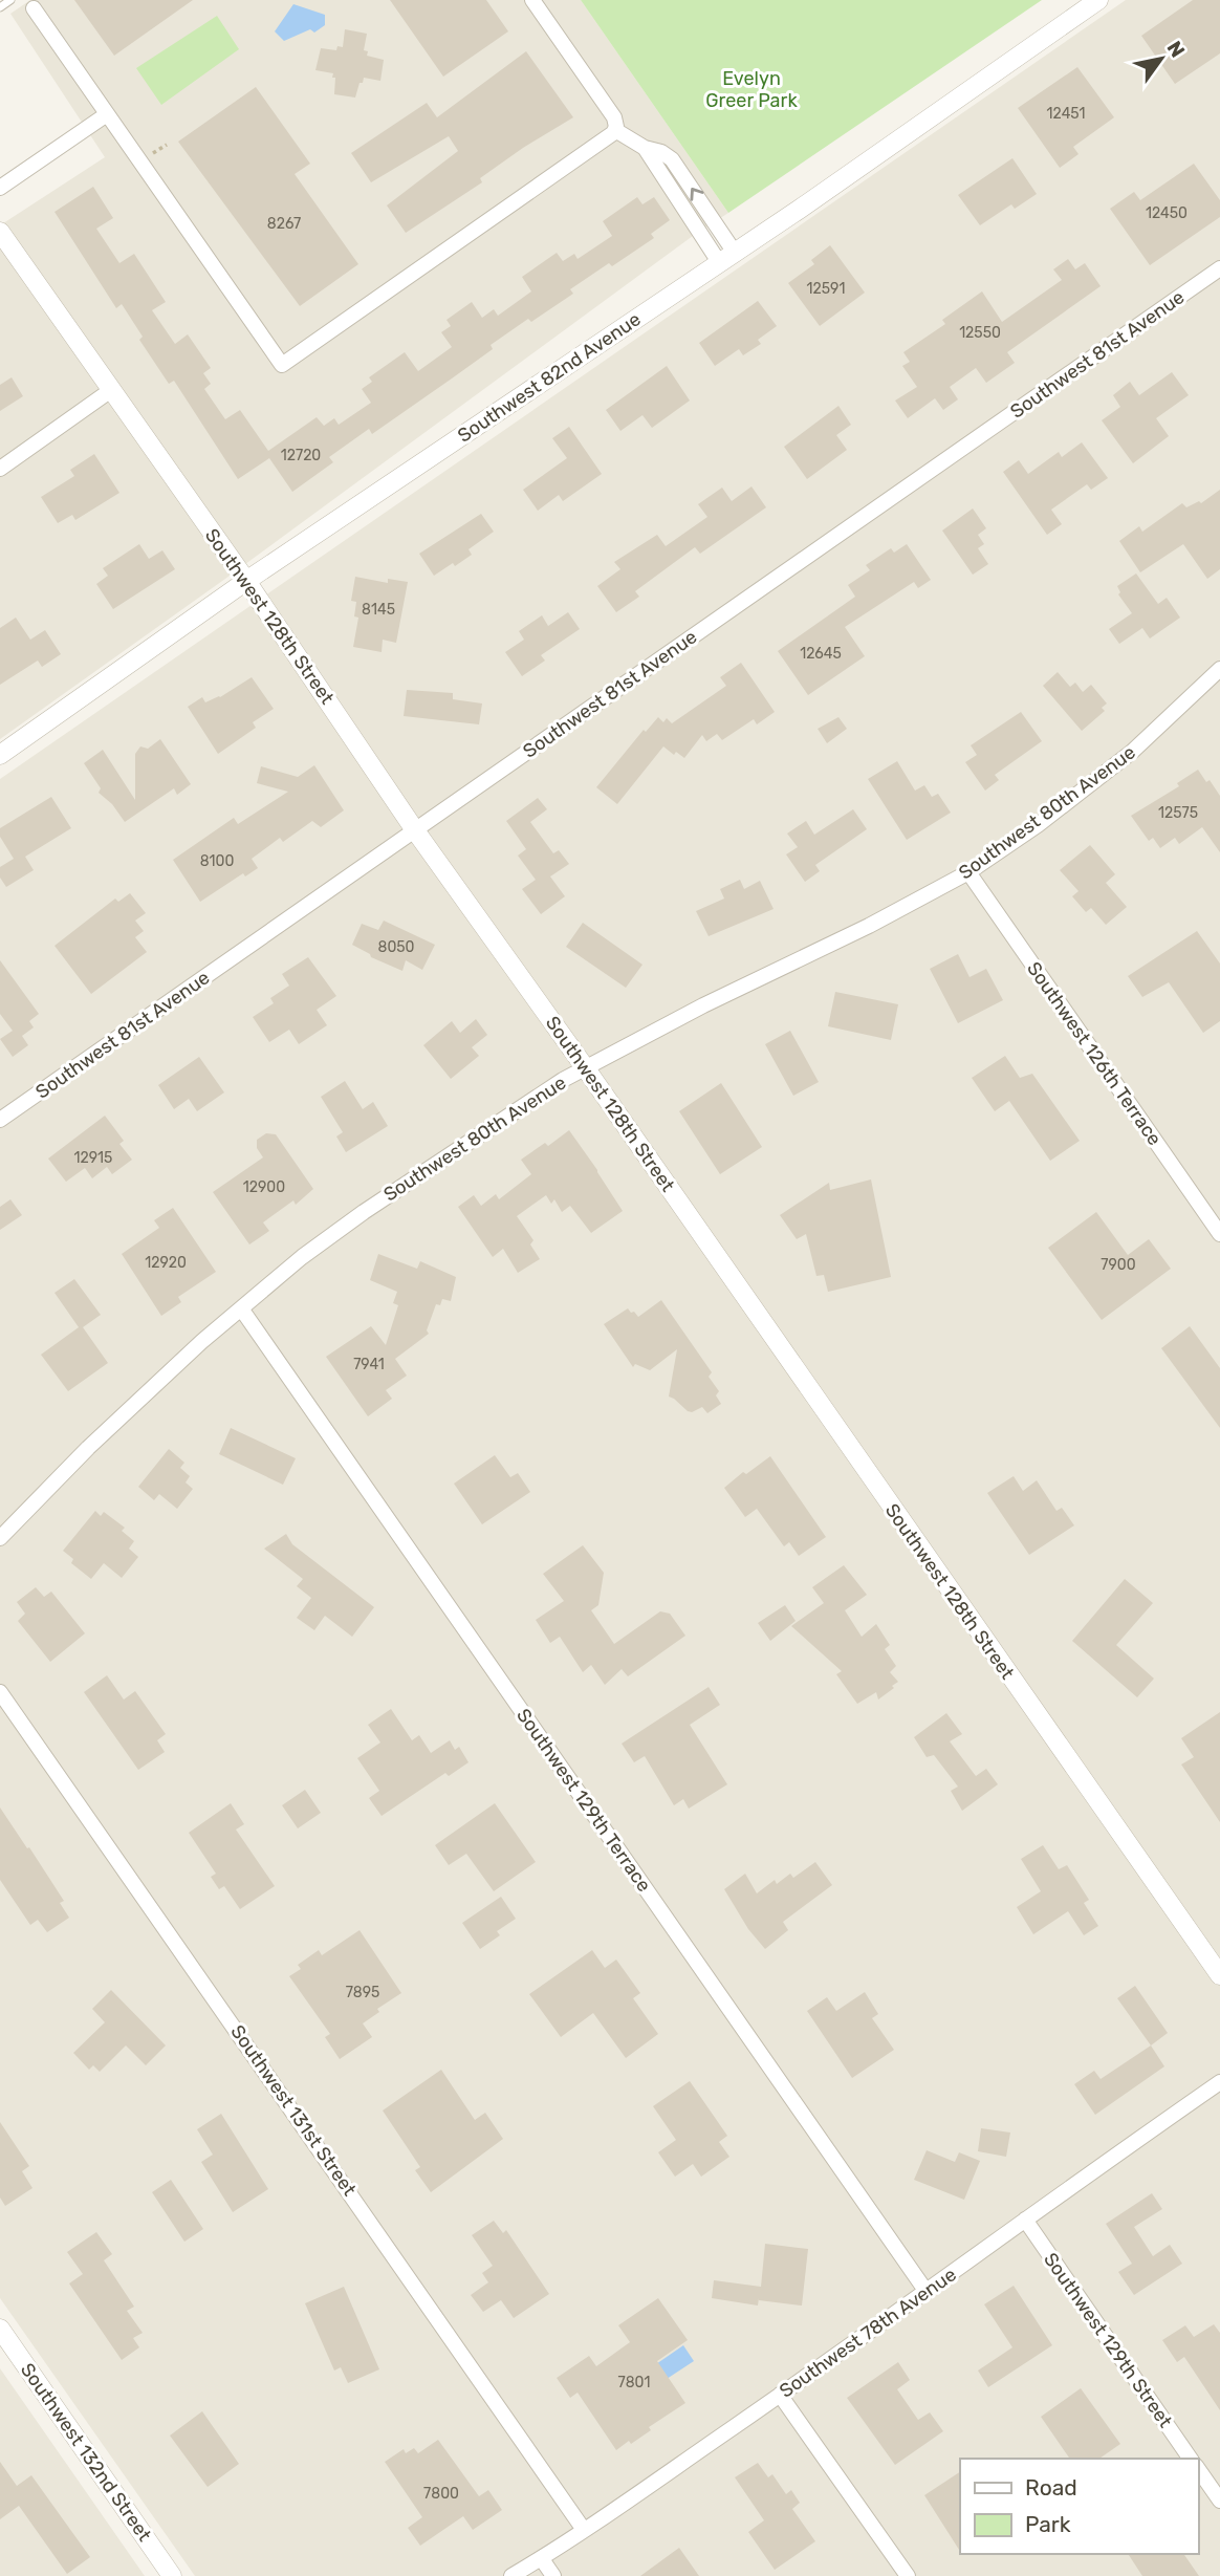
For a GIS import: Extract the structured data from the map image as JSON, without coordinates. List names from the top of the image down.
{
  "streets": {
    "street": [
      "Southwest 81st Avenue",
      "Southwest 82nd Avenue",
      "Southwest 128th Street",
      "Southwest 80th Avenue",
      "Southwest 126th Terrace",
      "Southwest 129th Terrace",
      "Southwest 131st Street",
      "Southwest 78th Avenue",
      "Southwest 129th Street",
      "Southwest 132nd Street"
    ]
  },
  "crossings": [
    ["Southwest 81st Avenue", "Southwest 128th Street"],
    ["Southwest 82nd Avenue", "Southwest 128th Street"],
    ["Southwest 128th Street", "Southwest 80th Avenue"],
    ["Southwest 80th Avenue", "Southwest 126th Terrace"],
    ["Southwest 80th Avenue", "Southwest 129th Terrace"],
    ["Southwest 129th Terrace", "Southwest 78th Avenue"],
    ["Southwest 131st Street", "Southwest 78th Avenue"],
    ["Southwest 78th Avenue", "Southwest 129th Street"]
  ],
  "parks": ["Evelyn Greer Park"],
  "house_numbers": [
    "12451",
    "12450",
    "8267",
    "12591",
    "12550",
    "12720",
    "8145",
    "12645",
    "12575",
    "8100",
    "8050",
    "12915",
    "12900",
    "12920",
    "7900",
    "7941",
    "7895",
    "7801",
    "7800"
  ],
  "legend": ["Road", "Park"],
  "north": "top right"
}
